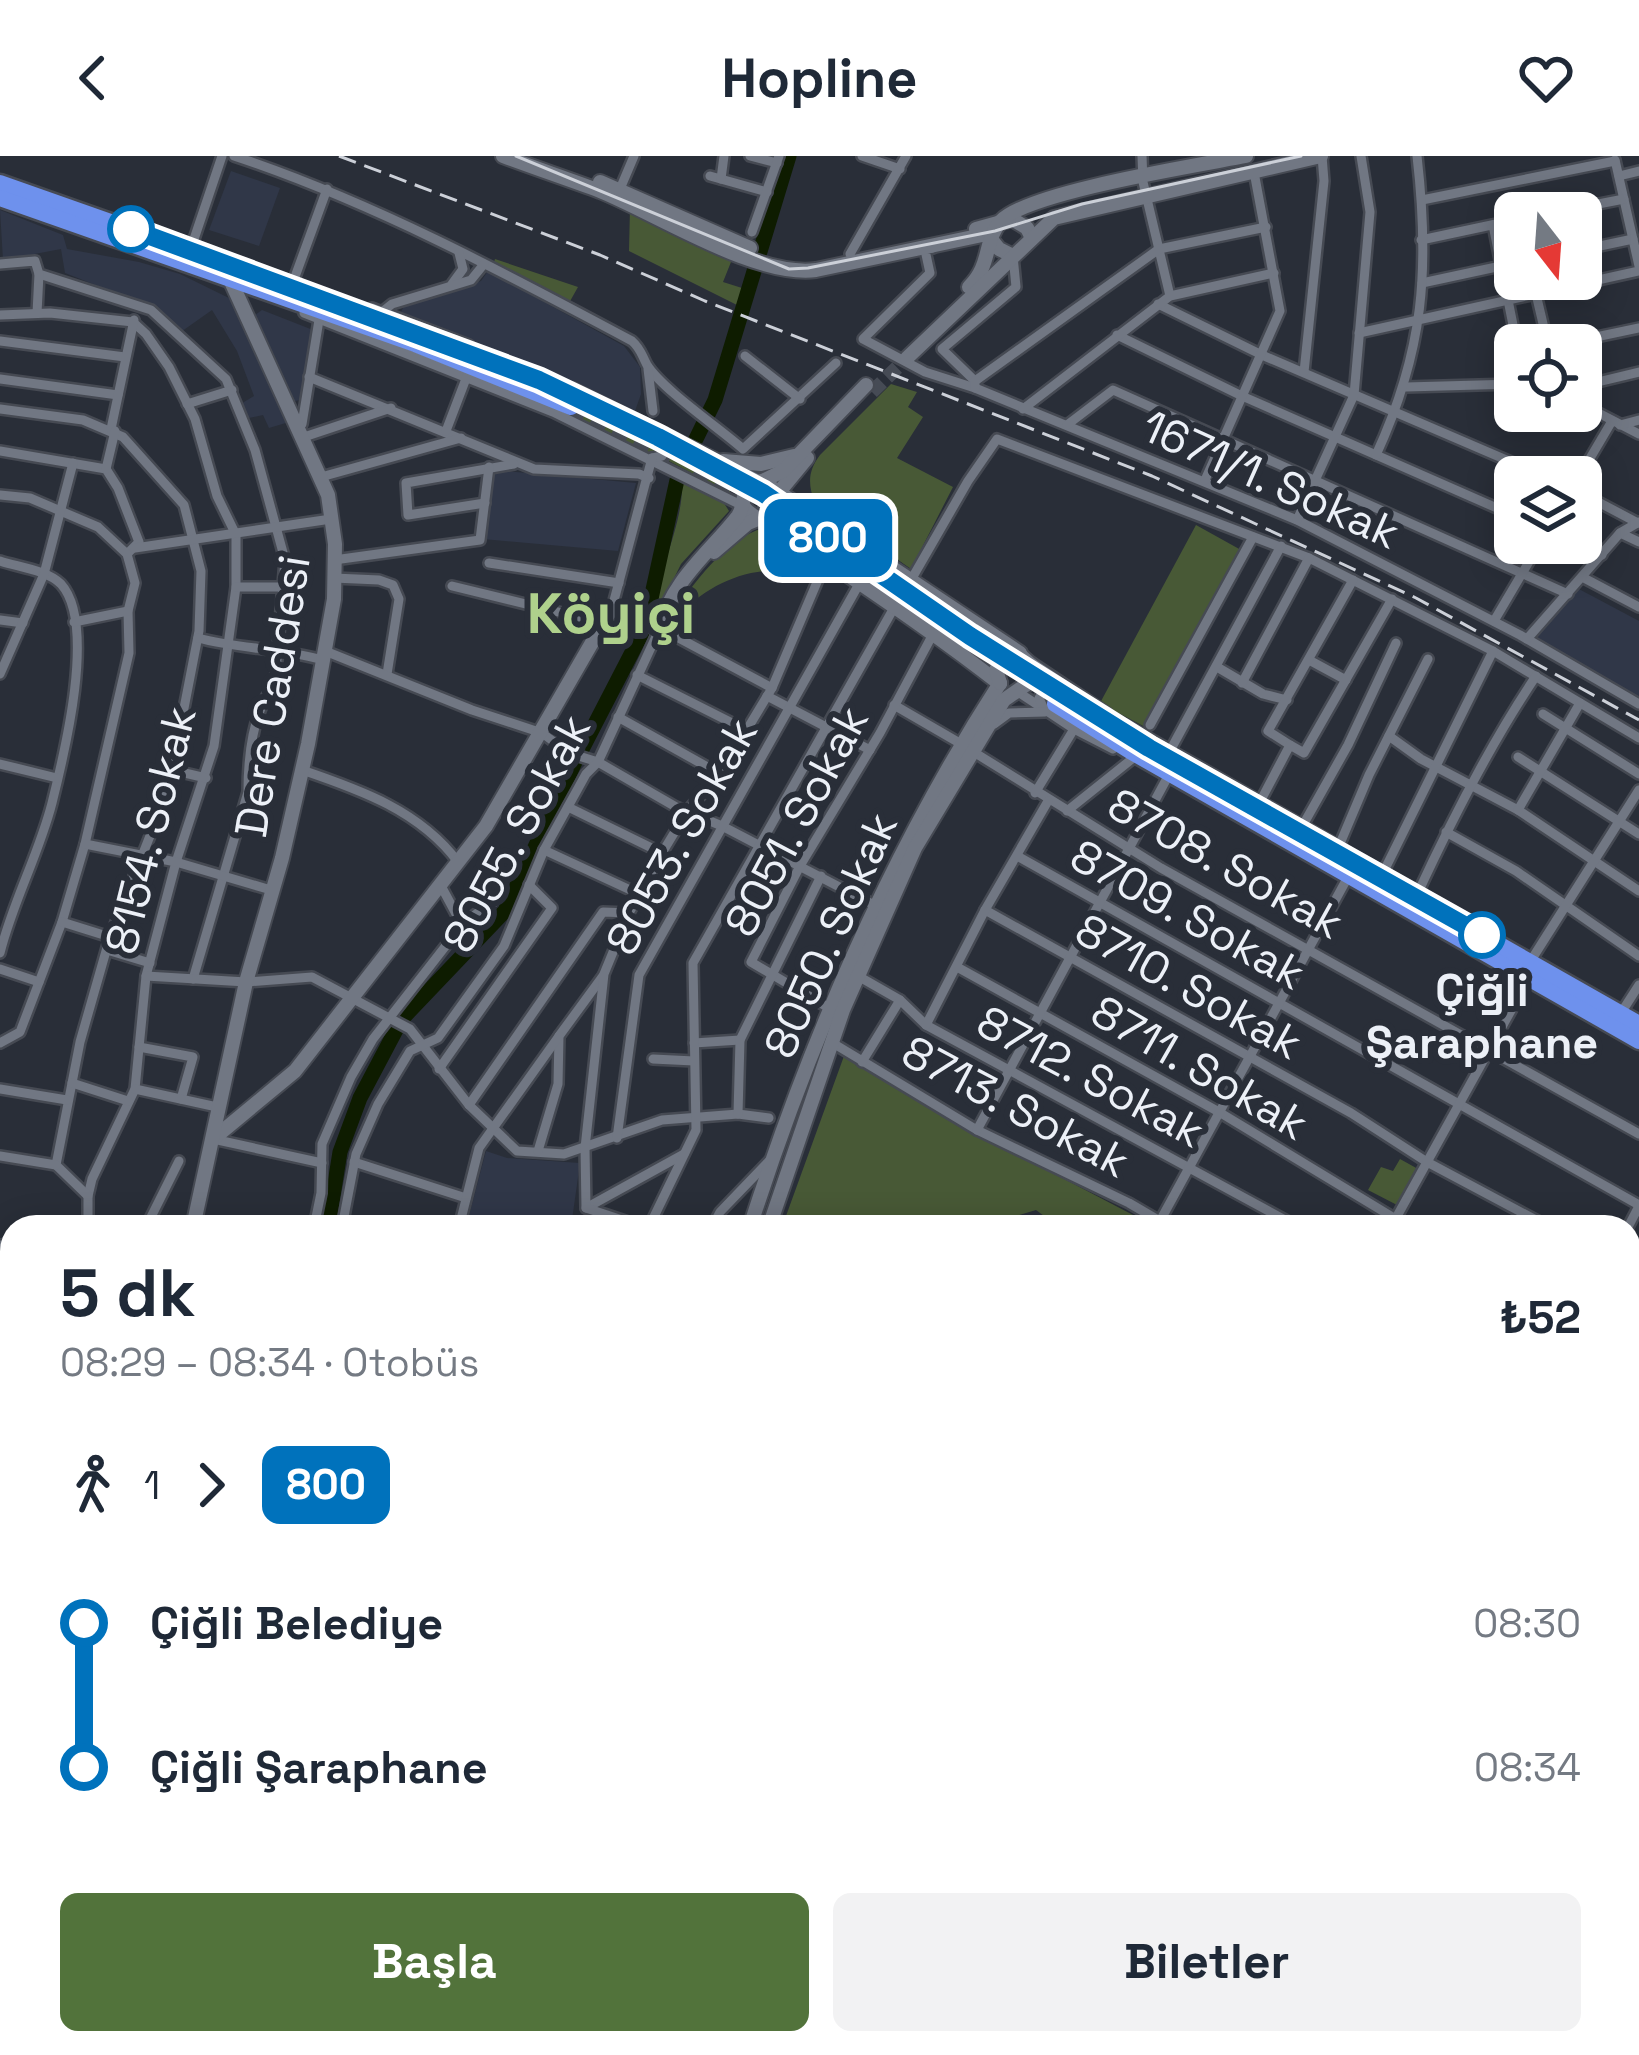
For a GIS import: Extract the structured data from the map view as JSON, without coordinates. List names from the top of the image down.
{
  "streets": {
    "street": [
      "1671/1. Sokak",
      "Dere Caddesi",
      "8051. Sokak",
      "8154. Sokak",
      "8055. Sokak",
      "8053. Sokak",
      "8708. Sokak",
      "8709. Sokak",
      "8050. Sokak",
      "8710. Sokak",
      "8711. Sokak",
      "8712. Sokak",
      "8713. Sokak"
    ]
  },
  "crossings": [
    ["8051. Sokak", "8708. Sokak"],
    ["8051. Sokak", "8050. Sokak"],
    ["8708. Sokak", "8050. Sokak"],
    ["8050. Sokak", "8712. Sokak"],
    ["8050. Sokak", "8713. Sokak"]
  ],
  "districts": ["Köyiçi"],
  "places": ["Çiğli Şaraphane"],
  "lines": ["bus line 800"],
  "north": "bottom",
  "page": {
    "header": "Hopline",
    "on_map": "800",
    "heading": ["5 dk", "08:29 – 08:34 · Otobüs", "₺52"],
    "legs": ["1", "800"],
    "list": [
      {
        "name": "Çiğli Belediye",
        "value": "08:30"
      },
      {
        "name": "Çiğli Şaraphane",
        "value": "08:34"
      }
    ],
    "buttons": ["Başla", "Biletler"]
  }
}
